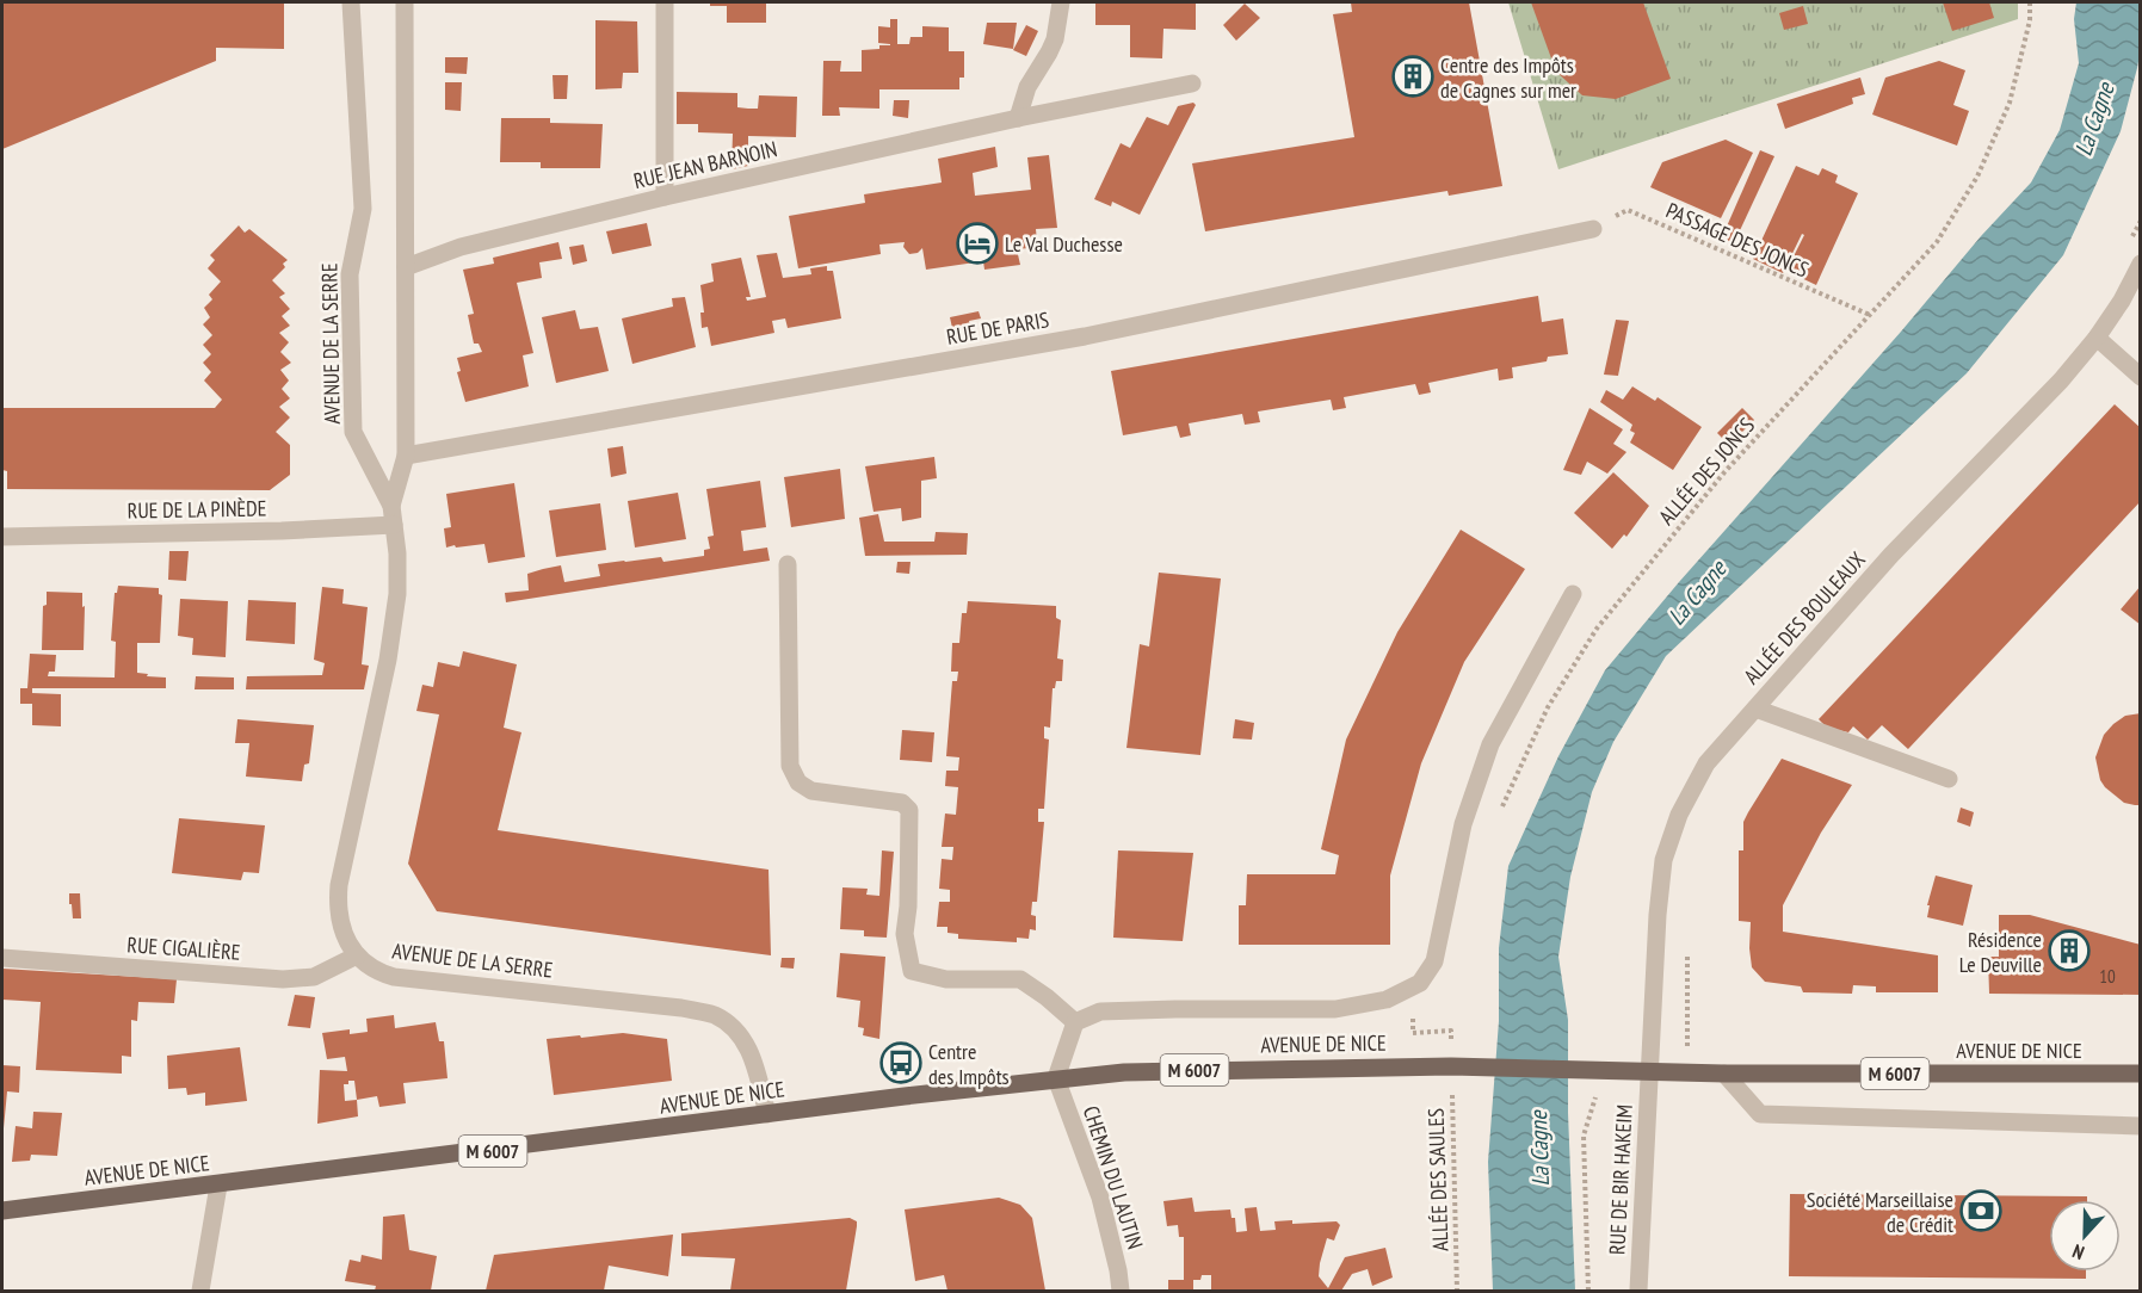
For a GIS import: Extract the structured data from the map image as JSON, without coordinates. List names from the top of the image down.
{
  "streets": {
    "main road": ["AVENUE DE NICE", "M 6007"],
    "street": [
      "RUE JEAN BARNOIN",
      "RUE DE PARIS",
      "AVENUE DE LA SERRE",
      "RUE DE LA PINÈDE",
      "ALLÉE DES BOULEAUX",
      "RUE CIGALIÈRE",
      "CHEMIN DU LAUTIN",
      "RUE DE BIR HAKEIM"
    ],
    "path": ["PASSAGE DES JONCS", "ALLÉE DES JONCS", "ALLÉE DES SAULES"]
  },
  "crossings": [
    ["RUE JEAN BARNOIN", "AVENUE DE LA SERRE"],
    ["PASSAGE DES JONCS", "RUE DE PARIS"],
    ["PASSAGE DES JONCS", "ALLÉE DES JONCS"],
    ["RUE DE PARIS", "AVENUE DE LA SERRE"],
    ["AVENUE DE LA SERRE", "RUE DE LA PINÈDE"],
    ["AVENUE DE LA SERRE", "RUE CIGALIÈRE"],
    ["AVENUE DE LA SERRE", "AVENUE DE NICE"],
    ["ALLÉE DES BOULEAUX", "AVENUE DE NICE"],
    ["ALLÉE DES BOULEAUX", "RUE DE BIR HAKEIM"],
    ["AVENUE DE NICE", "M 6007"],
    ["AVENUE DE NICE", "CHEMIN DU LAUTIN"],
    ["AVENUE DE NICE", "ALLÉE DES SAULES"],
    ["AVENUE DE NICE", "RUE DE BIR HAKEIM"],
    ["M 6007", "ALLÉE DES SAULES"]
  ],
  "water": ["La Cagne"],
  "places": {
    "building": ["Centre des Impôts de Cagnes sur mer", "Résidence Le Deuville"],
    "hotel": ["Le Val Duchesse"],
    "bus stop": ["Centre des Impôts"],
    "bank": ["Société Marseillaise de Crédit"]
  },
  "house_numbers": ["10"],
  "north": "bottom"
}
